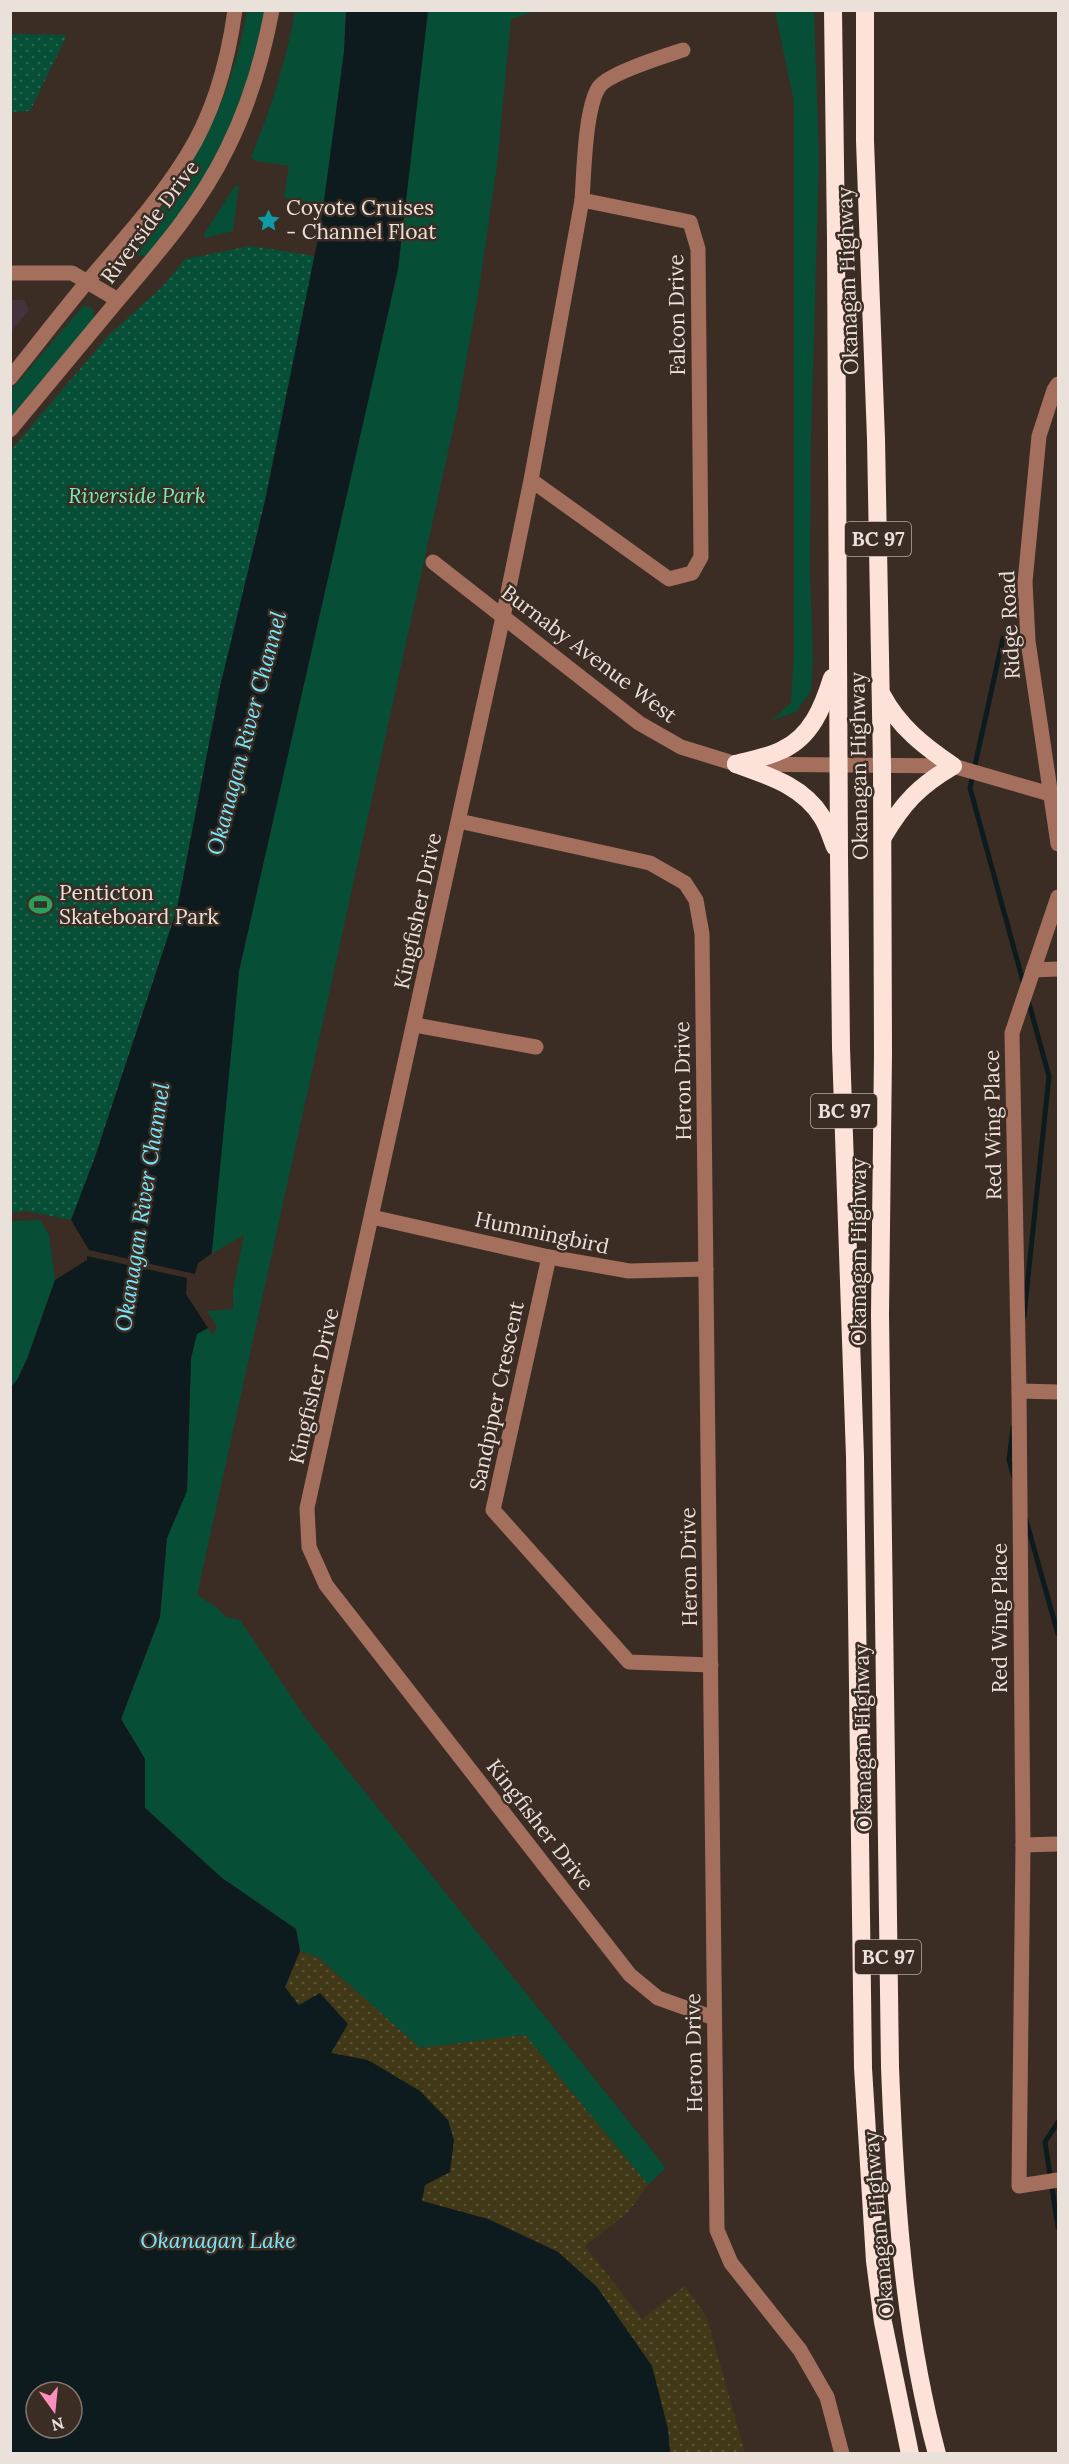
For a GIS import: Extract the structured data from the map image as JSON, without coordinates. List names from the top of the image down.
{
  "streets": {
    "highway": ["Okanagan Highway", "BC 97"],
    "street": [
      "Riverside Drive",
      "Falcon Drive",
      "Ridge Road",
      "Burnaby Avenue West",
      "Kingfisher Drive",
      "Heron Drive",
      "Red Wing Place",
      "Hummingbird",
      "Sandpiper Crescent"
    ]
  },
  "crossings": [
    ["Okanagan Highway", "Burnaby Avenue West"],
    ["Ridge Road", "Burnaby Avenue West"],
    ["Burnaby Avenue West", "Kingfisher Drive"],
    ["Kingfisher Drive", "Heron Drive"],
    ["Kingfisher Drive", "Hummingbird"],
    ["Heron Drive", "Hummingbird"],
    ["Heron Drive", "Sandpiper Crescent"],
    ["Hummingbird", "Sandpiper Crescent"]
  ],
  "water": ["Okanagan River Channel", "Okanagan Lake"],
  "parks": ["Riverside Park"],
  "places": {
    "place": ["Coyote Cruises - Channel Float"],
    "sports": ["Penticton Skateboard Park"]
  },
  "north": "bottom"
}
